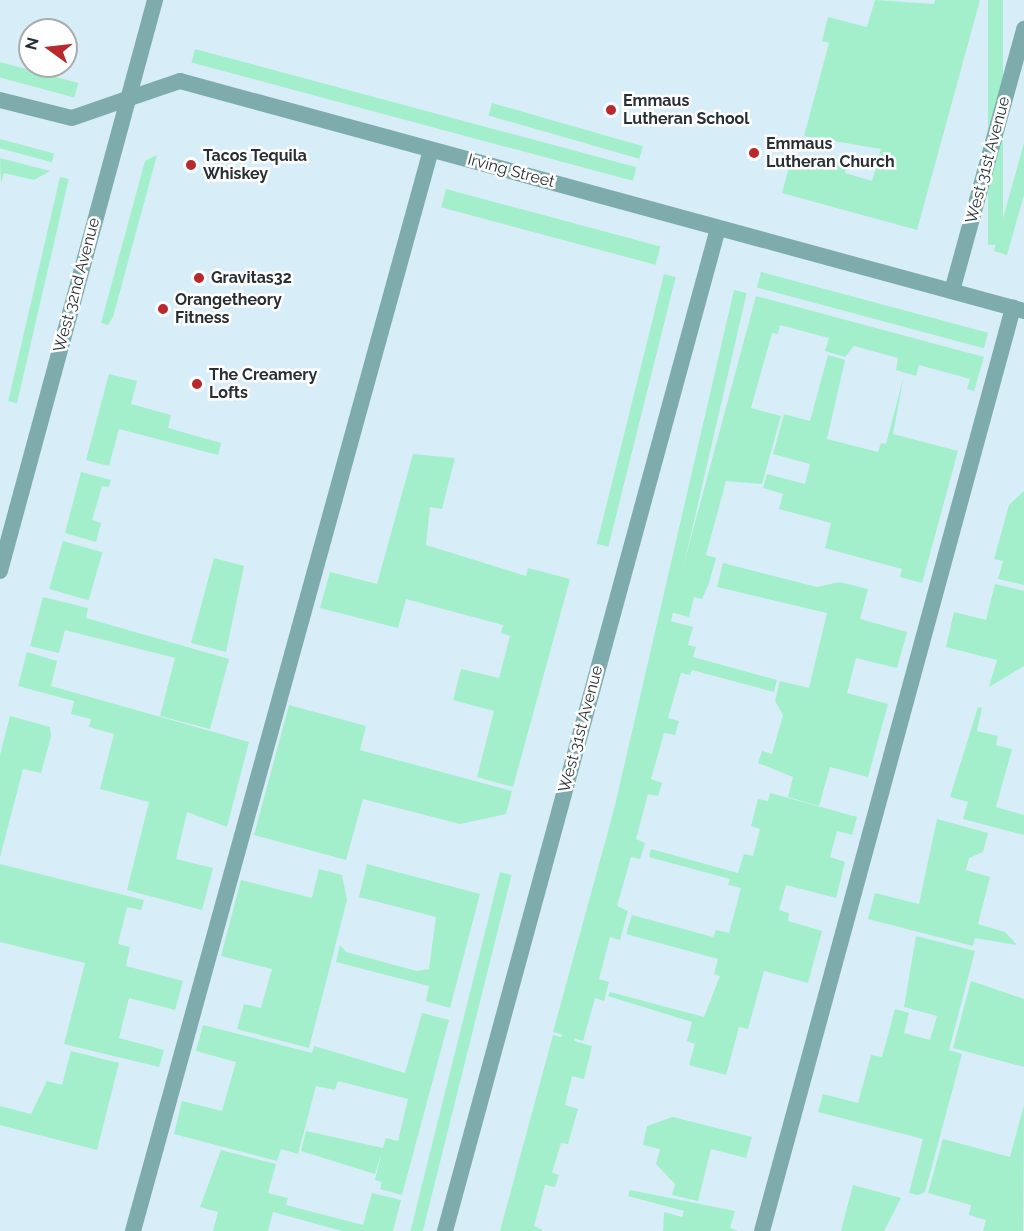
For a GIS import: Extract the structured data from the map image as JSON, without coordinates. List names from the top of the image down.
{
  "streets": {
    "street": ["West 31st Avenue", "Irving Street", "West 32nd Avenue"]
  },
  "crossings": [
    ["West 31st Avenue", "Irving Street"],
    ["Irving Street", "West 32nd Avenue"]
  ],
  "places": [
    "Emmaus Lutheran School",
    "Emmaus Lutheran Church",
    "Tacos Tequila Whiskey",
    "Gravitas32",
    "Orangetheory Fitness",
    "The Creamery Lofts"
  ],
  "north": "left"
}
